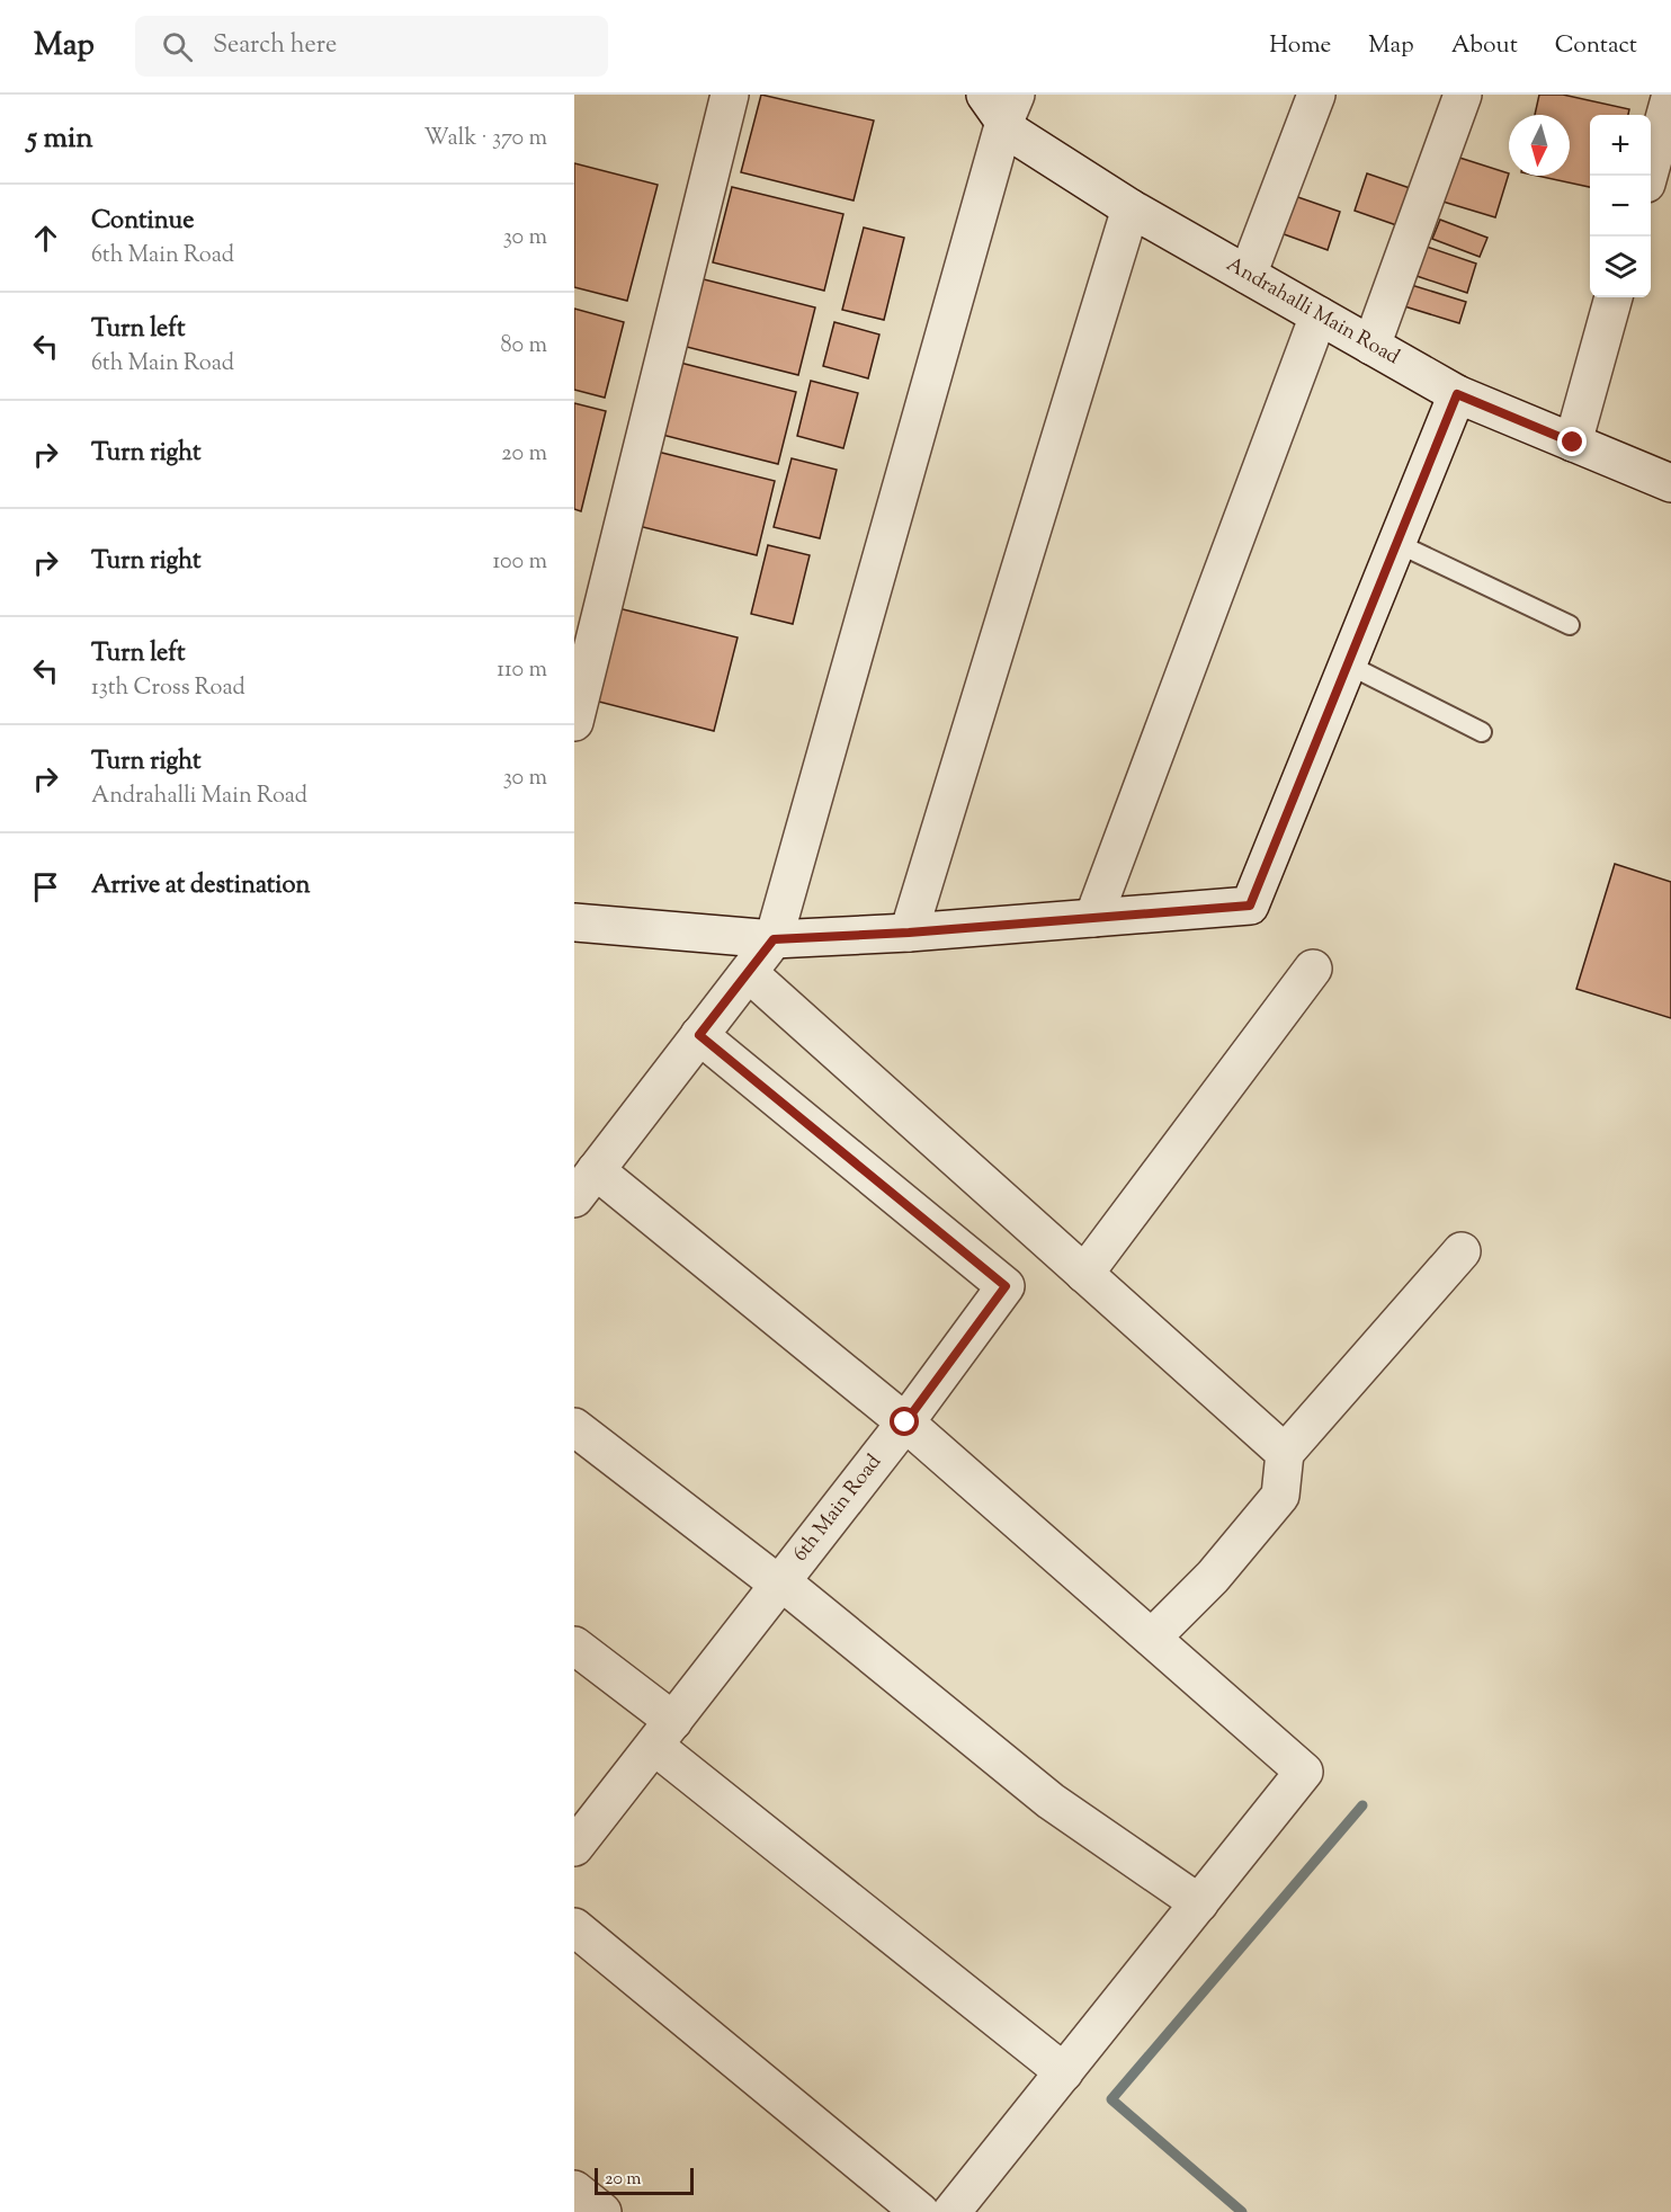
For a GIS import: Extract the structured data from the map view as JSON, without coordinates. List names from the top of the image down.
{
  "streets": {
    "street": ["Andrahalli Main Road", "6th Main Road"]
  },
  "scale_bar": "20 m",
  "north": "bottom",
  "page": {
    "header": "Map",
    "search": "Search here",
    "nav": [
      "Home",
      "Map",
      "About",
      "Contact"
    ],
    "heading": ["5 min", "Walk · 370 m"],
    "map_buttons": ["+", "−"],
    "list": [
      ["Continue", "6th Main Road", "30 m"],
      ["Turn left", "6th Main Road", "80 m"],
      ["Turn right", "20 m"],
      ["Turn right", "100 m"],
      ["Turn left", "13th Cross Road", "110 m"],
      ["Turn right", "Andrahalli Main Road", "30 m"],
      "Arrive at destination"
    ],
    "scale": "20 m"
  }
}
